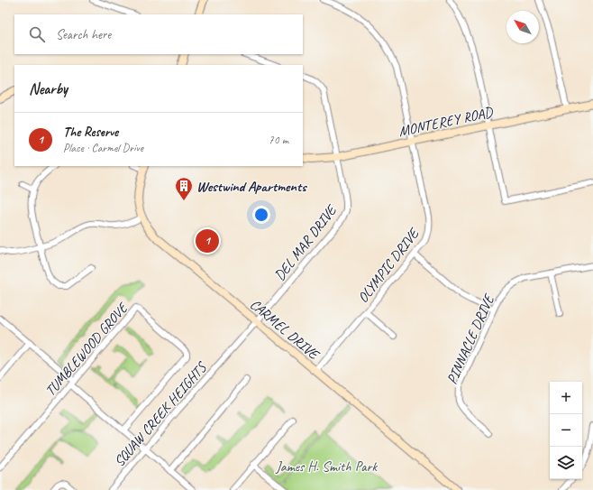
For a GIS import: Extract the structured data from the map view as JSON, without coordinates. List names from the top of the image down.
{
  "streets": {
    "street": [
      "MONTEREY ROAD",
      "DEL MAR DRIVE",
      "OLYMPIC DRIVE",
      "CARMEL DRIVE",
      "PINNACLE DRIVE",
      "TUMBLEWOOD GROVE",
      "SQUAW CREEK HEIGHTS"
    ]
  },
  "crossings": [
    ["MONTEREY ROAD", "DEL MAR DRIVE"],
    ["MONTEREY ROAD", "OLYMPIC DRIVE"],
    ["DEL MAR DRIVE", "CARMEL DRIVE"],
    ["DEL MAR DRIVE", "SQUAW CREEK HEIGHTS"],
    ["OLYMPIC DRIVE", "CARMEL DRIVE"]
  ],
  "parks": ["James H. Smith Park"],
  "places": {
    "building": ["Westwind Apartments"]
  },
  "north": "top left",
  "page": {
    "search": "Search here",
    "heading": "Nearby",
    "list": [
      {
        "mark": "1",
        "name": "The Reserve",
        "note": "Place · Carmel Drive",
        "value": "70 m"
      }
    ],
    "pins": "1",
    "map_buttons": ["+", "−"]
  }
}
